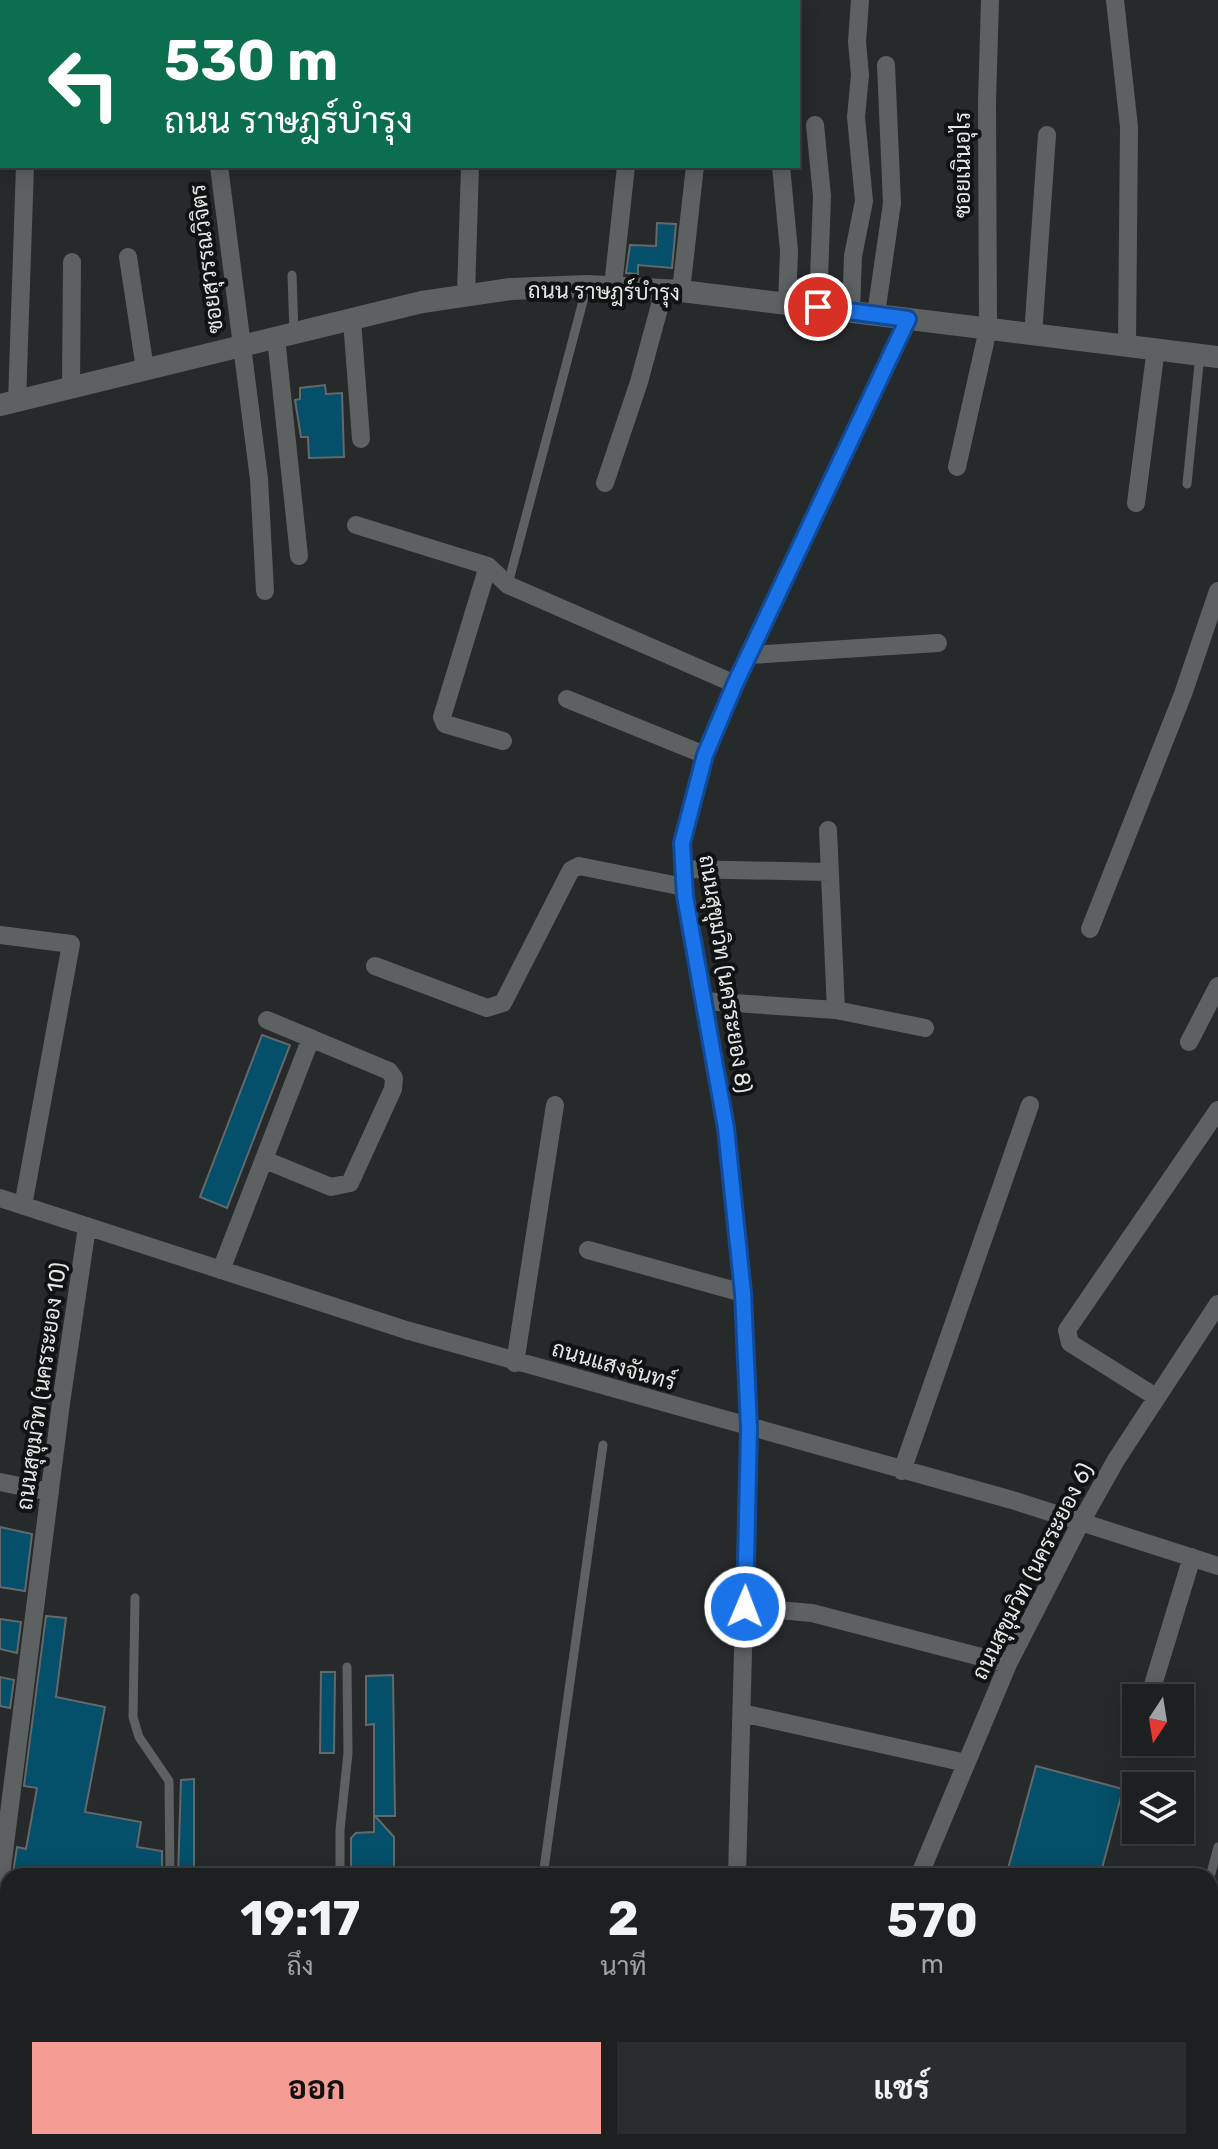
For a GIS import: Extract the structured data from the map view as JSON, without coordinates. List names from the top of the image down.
{
  "streets": {
    "street": [
      "ซอยเนินอุไร",
      "ซอยสุวรรณวิจิตร",
      "ถนน ราษฎร์บำรุง",
      "ถนนสุขุมวิท (นครระยอง 8)",
      "ถนนแสงจันทร์",
      "ถนนสุขุมวิท (นครระยอง 10)",
      "ถนนสุขุมวิท (นครระยอง 6)"
    ]
  },
  "crossings": [
    ["ซอยเนินอุไร", "ถนน ราษฎร์บำรุง"],
    ["ซอยสุวรรณวิจิตร", "ถนน ราษฎร์บำรุง"],
    ["ถนน ราษฎร์บำรุง", "ถนนสุขุมวิท (นครระยอง 8)"],
    ["ถนนสุขุมวิท (นครระยอง 8)", "ถนนแสงจันทร์"],
    ["ถนนแสงจันทร์", "ถนนสุขุมวิท (นครระยอง 10)"],
    ["ถนนแสงจันทร์", "ถนนสุขุมวิท (นครระยอง 6)"]
  ],
  "north": "bottom",
  "page": {
    "turn": ["530 m", "ถนน ราษฎร์บำรุง"],
    "eta": [
      "19:17",
      "ถึง",
      "2",
      "นาที",
      "570",
      "m"
    ],
    "buttons": ["ออก", "แชร์"]
  }
}
